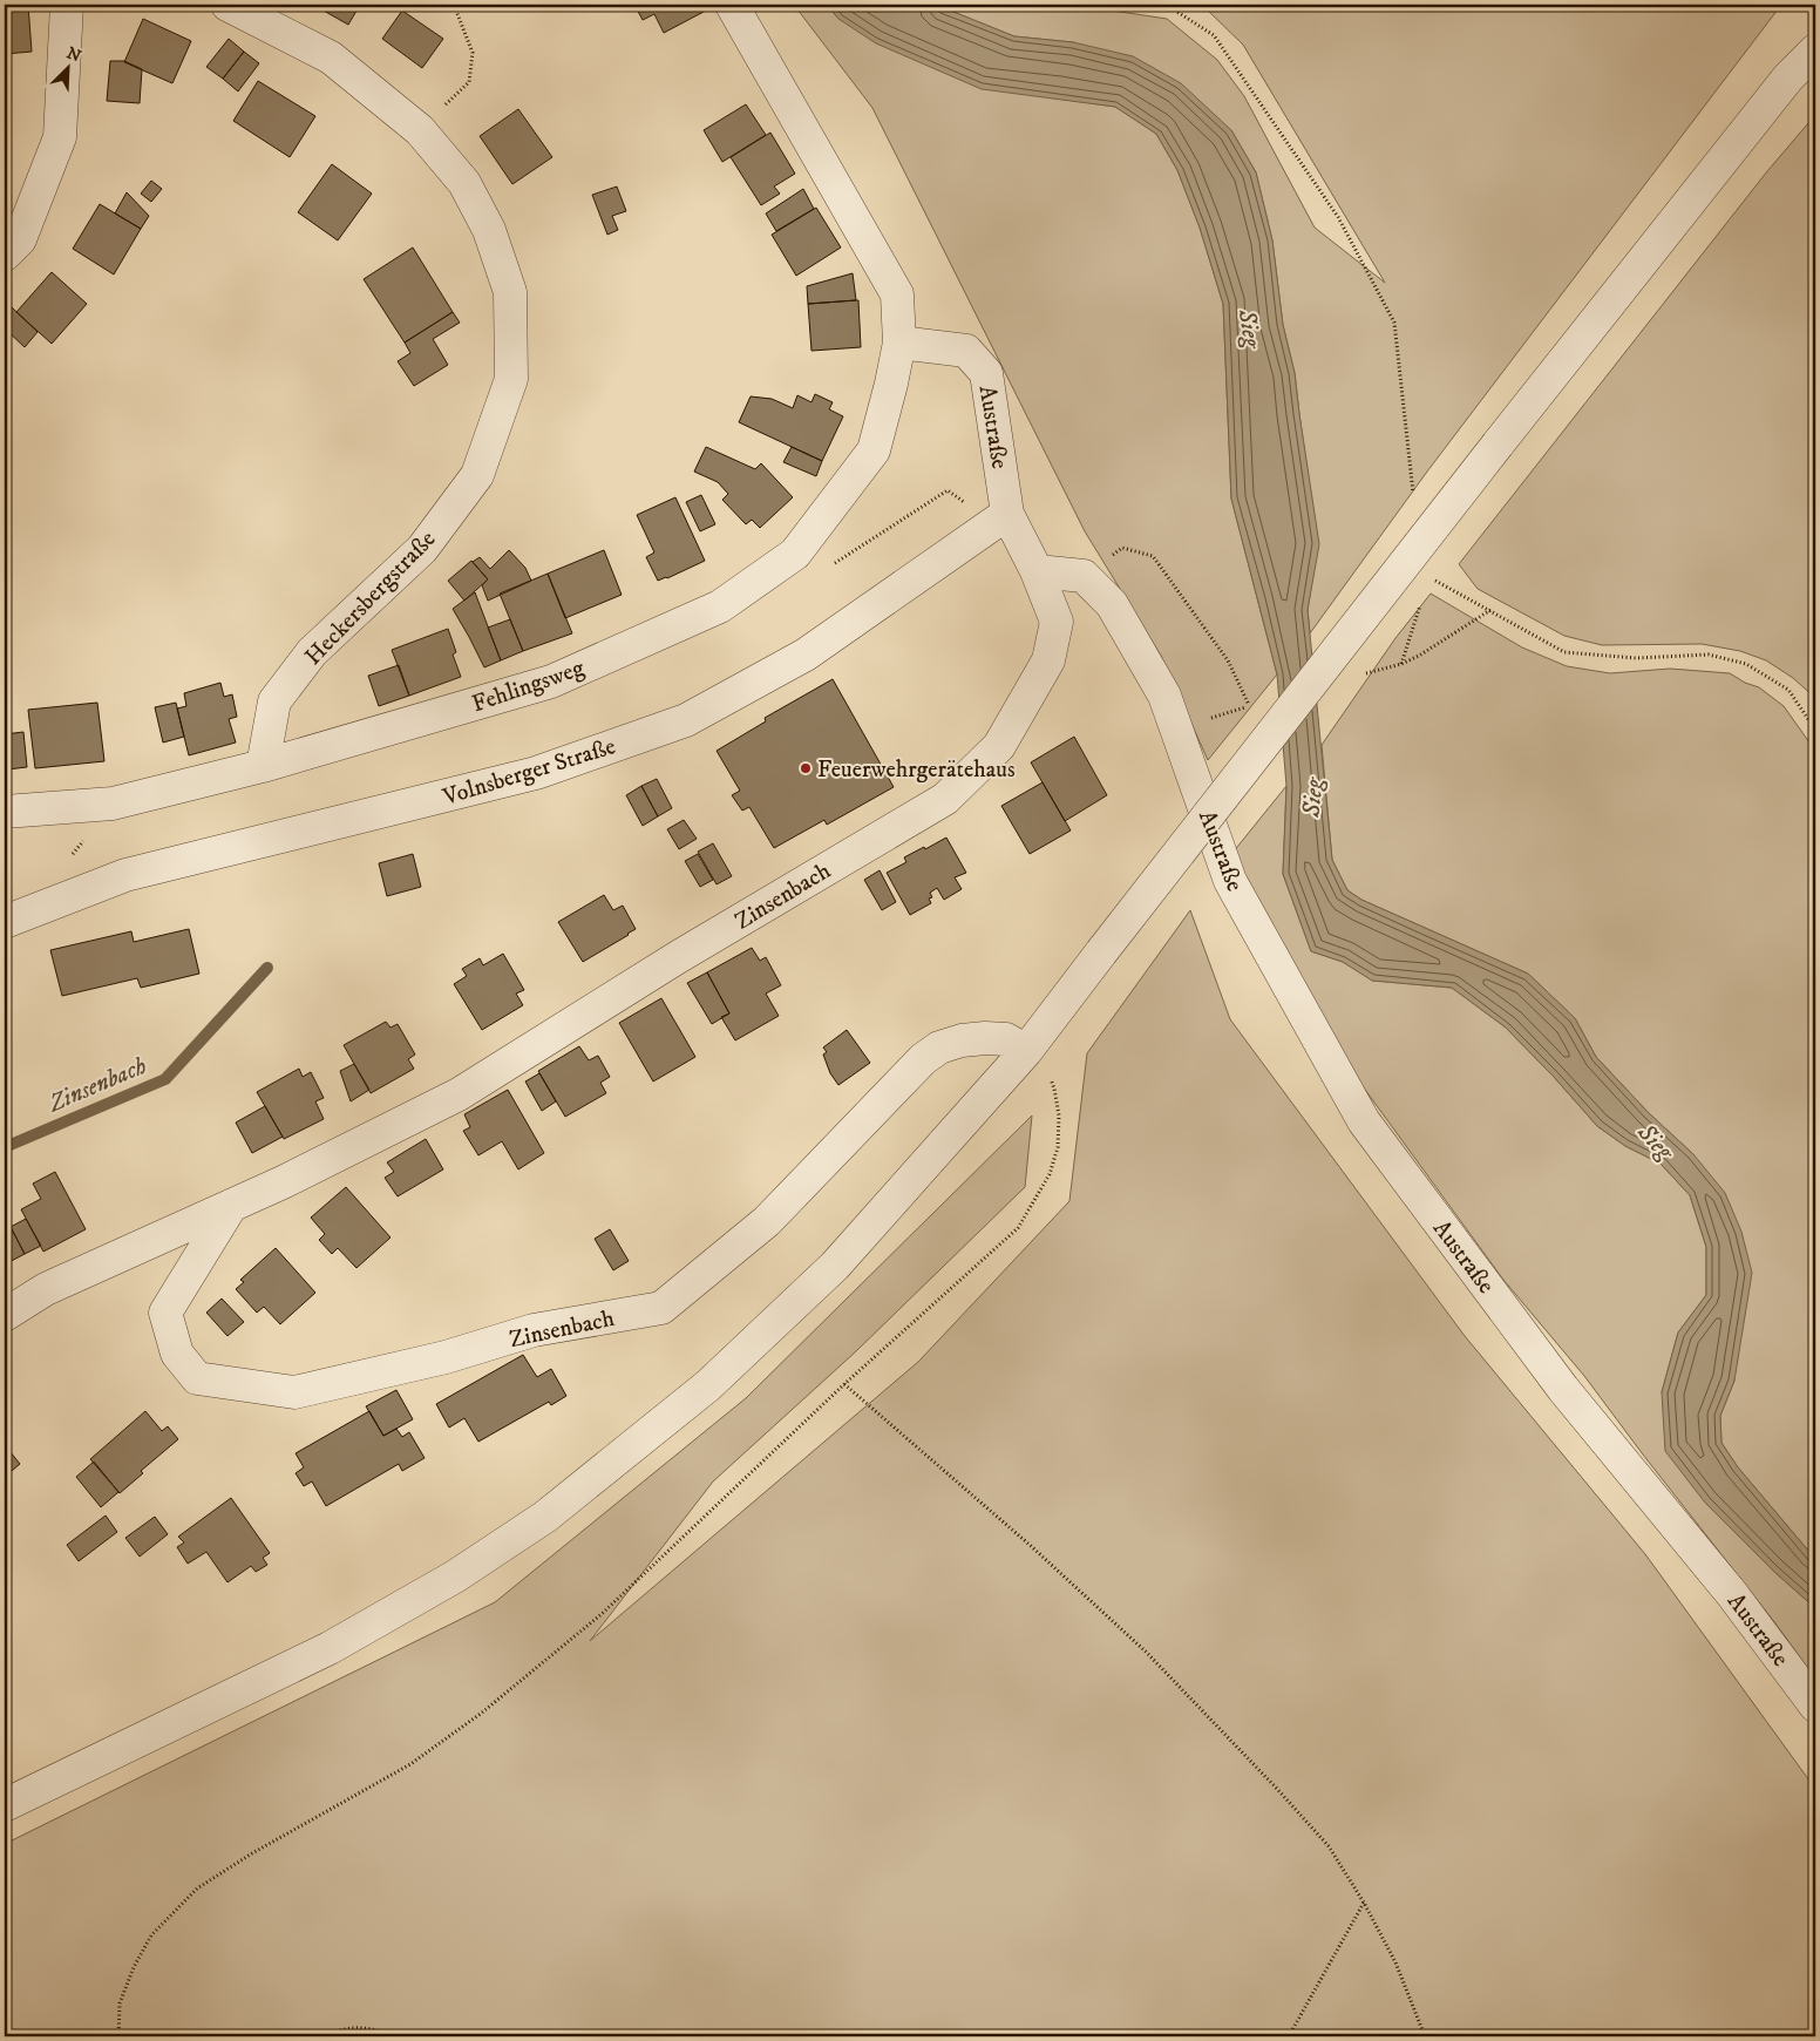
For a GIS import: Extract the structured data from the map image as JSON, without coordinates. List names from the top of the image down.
{
  "streets": {
    "street": [
      "Austraße",
      "Heckersbergstraße",
      "Fehlingsweg",
      "Volnsberger Straße",
      "Zinsenbach"
    ]
  },
  "crossings": [
    ["Austraße", "Fehlingsweg"],
    ["Austraße", "Volnsberger Straße"],
    ["Austraße", "Zinsenbach"],
    ["Heckersbergstraße", "Fehlingsweg"]
  ],
  "water": ["Sieg", "Zinsenbach"],
  "places": ["Feuerwehrgerätehaus"],
  "north": "top right"
}
